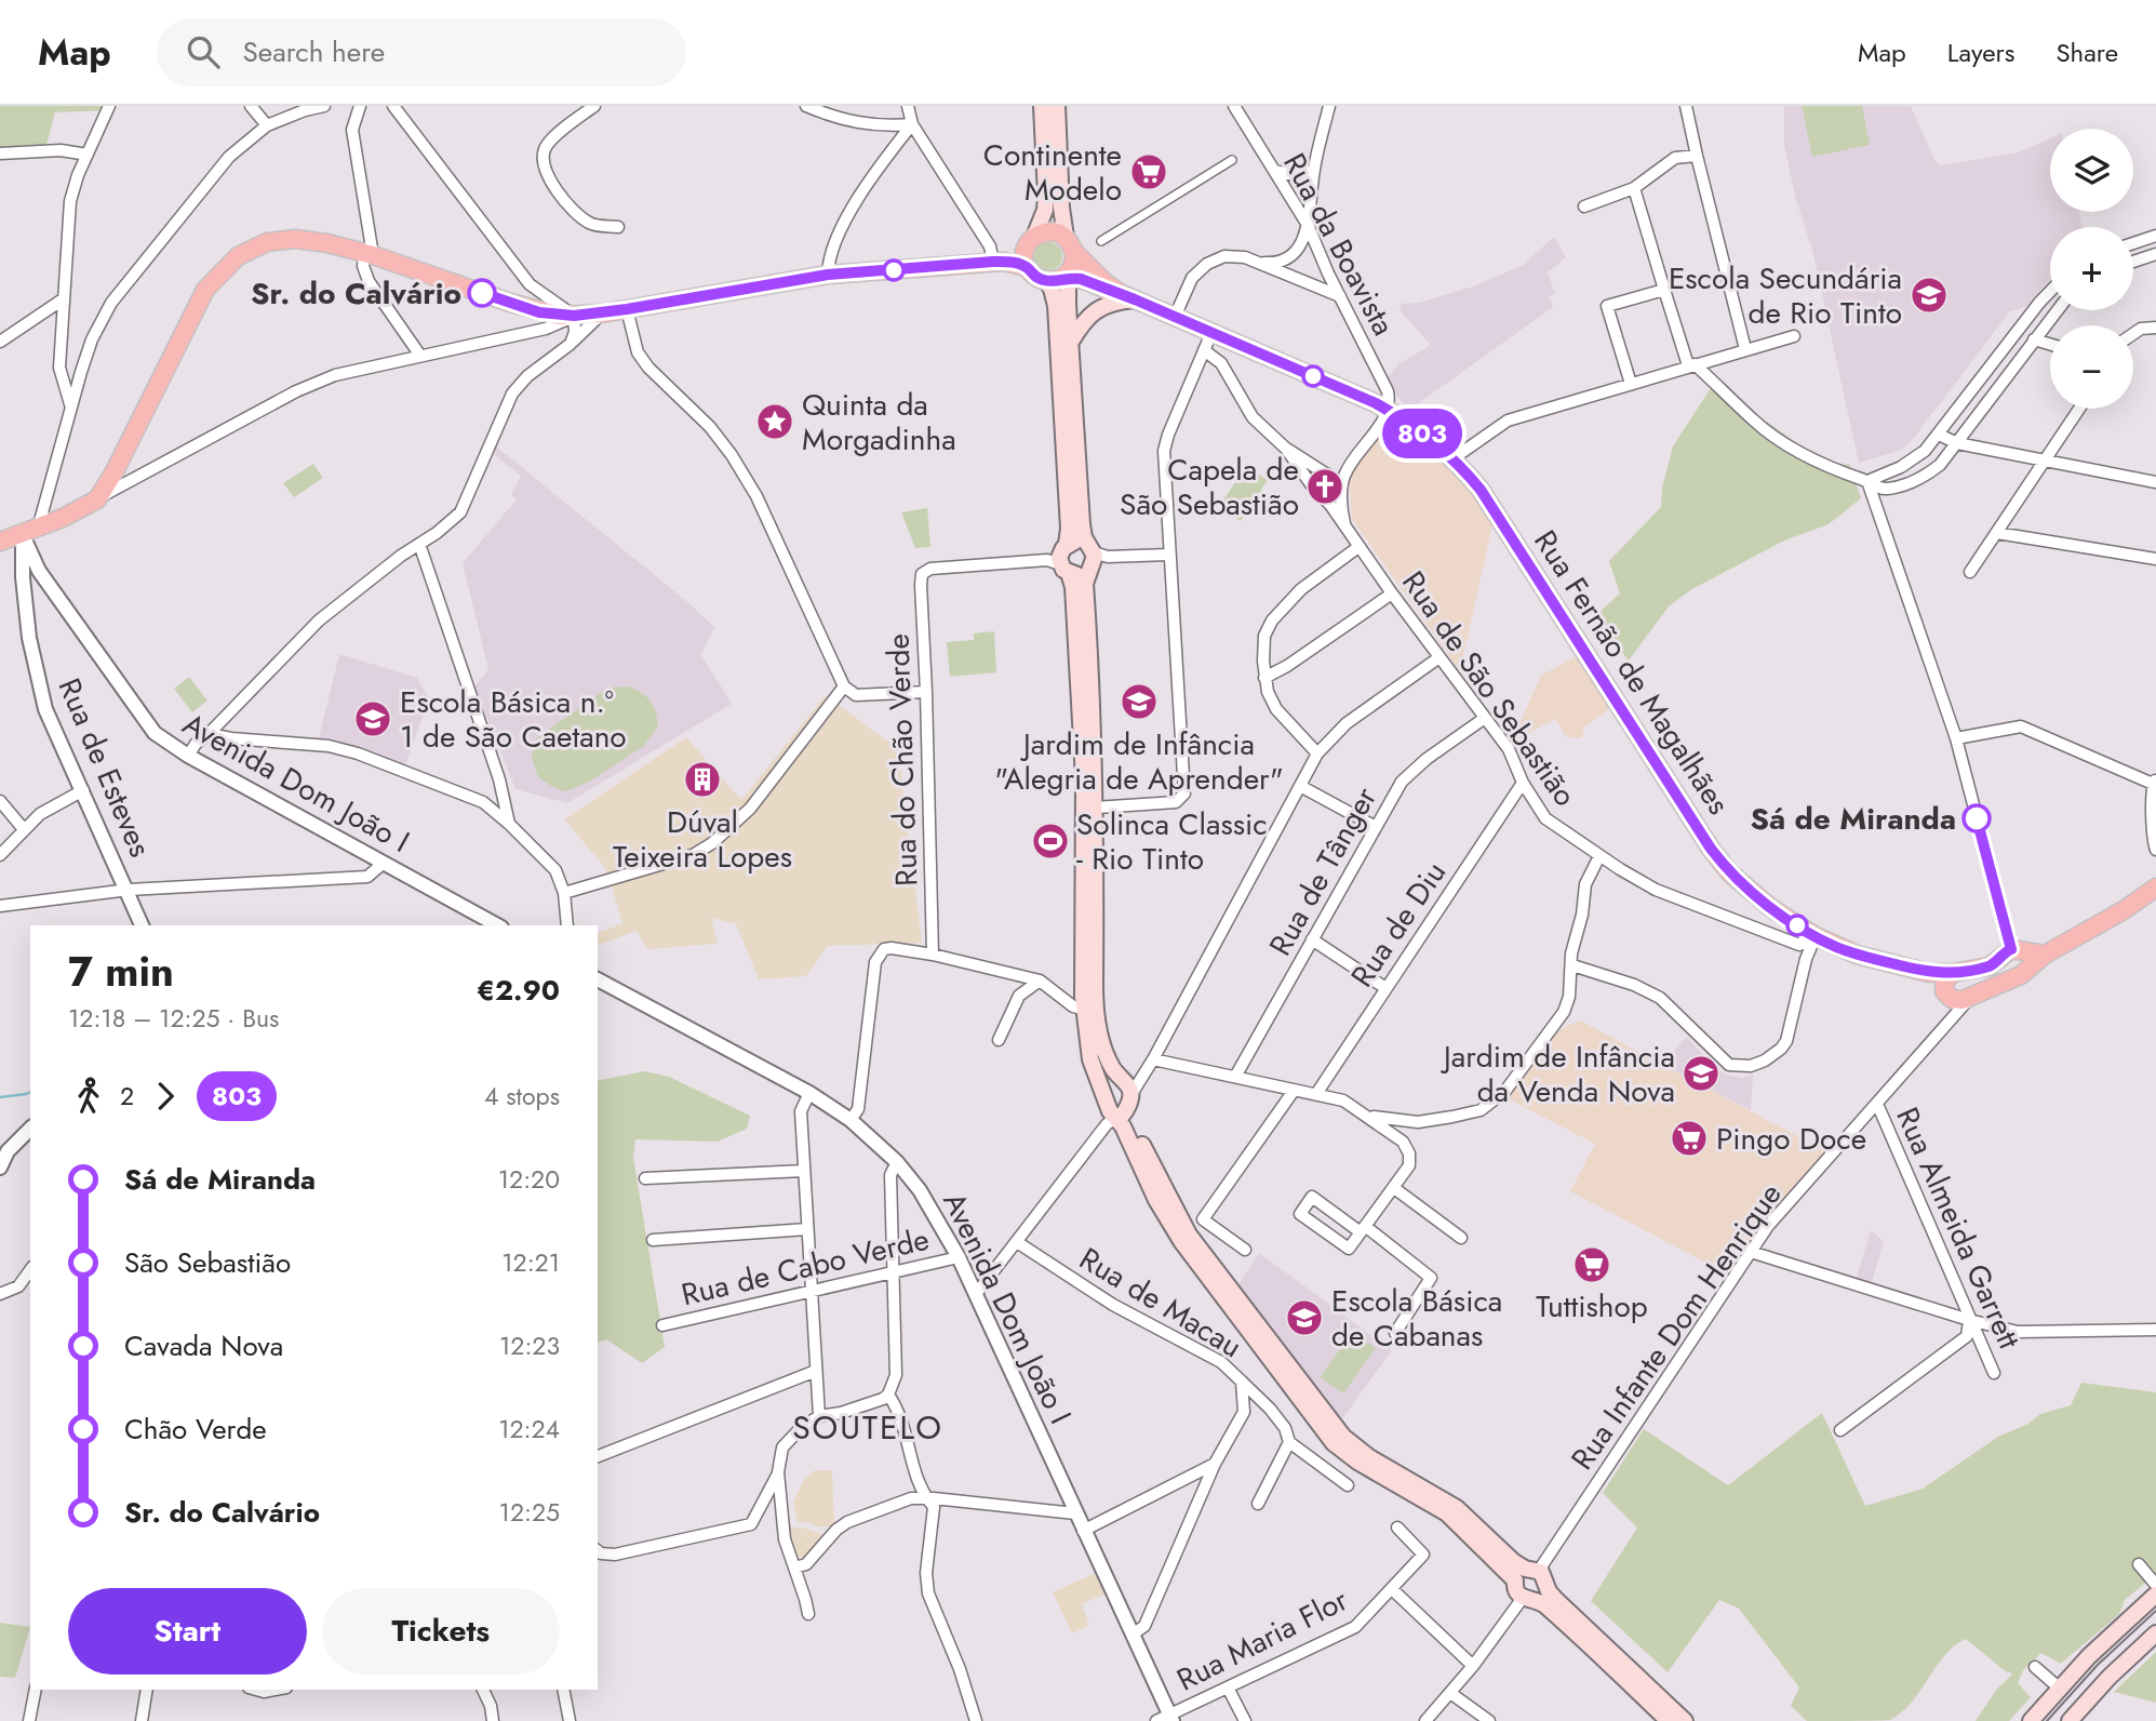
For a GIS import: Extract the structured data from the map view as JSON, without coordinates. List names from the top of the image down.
{
  "streets": {
    "main road": ["Rua Fernão de Magalhães"],
    "street": [
      "Rua da Boavista",
      "Rua de São Sebastião",
      "Rua do Chão Verde",
      "Rua de Esteves",
      "Avenida Dom João I",
      "Rua de Tânger",
      "Rua de Diu",
      "Rua Almeida Garrett",
      "Rua de Cabo Verde",
      "Rua de Macau",
      "Rua Infante Dom Henrique",
      "Rua Maria Flor"
    ]
  },
  "crossings": [
    ["Rua da Boavista", "Rua Fernão de Magalhães"],
    ["Rua Fernão de Magalhães", "Rua de São Sebastião"],
    ["Rua de São Sebastião", "Rua de Tânger"],
    ["Rua de São Sebastião", "Rua de Diu"],
    ["Rua de Esteves", "Avenida Dom João I"],
    ["Avenida Dom João I", "Rua de Cabo Verde"],
    ["Avenida Dom João I", "Rua Maria Flor"],
    ["Rua Almeida Garrett", "Rua Infante Dom Henrique"]
  ],
  "districts": ["SOUTELO"],
  "places": {
    "supermarket": ["Continente Modelo", "Pingo Doce", "Tuttishop"],
    "other": ["Sr. do Calvário", "Sá de Miranda"],
    "school or university": [
      "Escola Secundária de Rio Tinto",
      "Jardim de Infância \"Alegria de Aprender\"",
      "Escola Básica n.º 1 de São Caetano",
      "Jardim de Infância da Venda Nova",
      "Escola Básica de Cabanas"
    ],
    "place": ["Quinta da Morgadinha"],
    "church": ["Capela de São Sebastião"],
    "building": ["Dúval Teixeira Lopes"],
    "sports": ["Solinca Classic - Rio Tinto"]
  },
  "lines": ["bus line 803"],
  "page": {
    "header": "Map",
    "search": "Search here",
    "nav": ["Map", "Layers", "Share"],
    "on_map": "803",
    "map_buttons": ["+", "−"],
    "heading": ["7 min", "12:18 – 12:25 · Bus", "€2.90"],
    "legs": ["2", "803", "4 stops"],
    "list": [
      {
        "name": "Sá de Miranda",
        "value": "12:20"
      },
      {
        "name": "São Sebastião",
        "value": "12:21"
      },
      {
        "name": "Cavada Nova",
        "value": "12:23"
      },
      {
        "name": "Chão Verde",
        "value": "12:24"
      },
      {
        "name": "Sr. do Calvário",
        "value": "12:25"
      }
    ],
    "buttons": ["Start", "Tickets"]
  }
}
